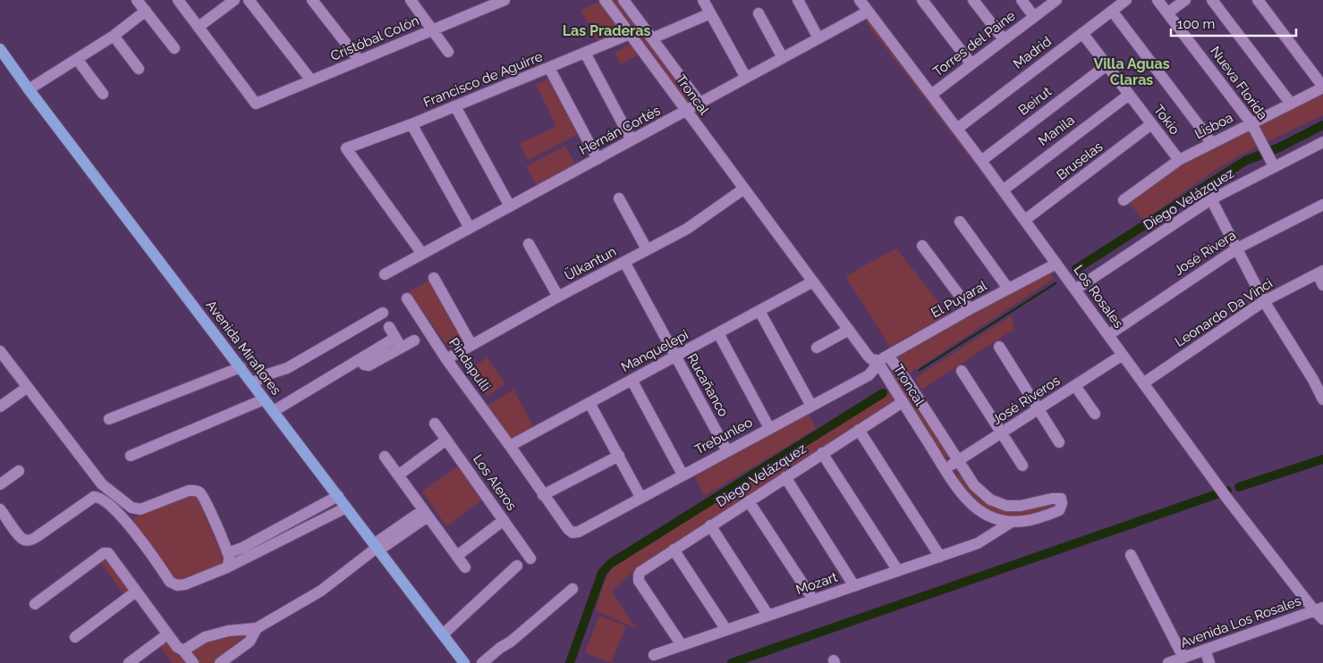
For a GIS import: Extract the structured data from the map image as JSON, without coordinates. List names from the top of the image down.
{
  "streets": {
    "main road": ["Avenida Miraflores"],
    "street": [
      "Cristóbal Colón",
      "Torres del Paine",
      "Madrid",
      "Francisco de Aguirre",
      "Nueva Florida",
      "Troncal",
      "Beirut",
      "Tokio",
      "Lisboa",
      "Hernán Cortés",
      "Manila",
      "Bruselas",
      "Diego Velázquez",
      "José Rivera",
      "Ülkantun",
      "Los Rosales",
      "El Puyaral",
      "Leonardo Da Vinci",
      "Manquelepi",
      "Pindapulli",
      "Rucañanco",
      "José Riveros",
      "Trebunleo",
      "Los Aleros",
      "Mozart",
      "Avenida Los Rosales"
    ]
  },
  "crossings": [
    ["Torres del Paine", "Los Rosales"],
    ["Madrid", "Tokio"],
    ["Madrid", "Los Rosales"],
    ["Francisco de Aguirre", "Troncal"],
    ["Francisco de Aguirre", "Hernán Cortés"],
    ["Nueva Florida", "Lisboa"],
    ["Nueva Florida", "Diego Velázquez"],
    ["Troncal", "Hernán Cortés"],
    ["Troncal", "Diego Velázquez"],
    ["Troncal", "Ülkantun"],
    ["Troncal", "El Puyaral"],
    ["Troncal", "Manquelepi"],
    ["Troncal", "José Riveros"],
    ["Troncal", "Trebunleo"],
    ["Troncal", "Mozart"],
    ["Beirut", "Tokio"],
    ["Beirut", "Los Rosales"],
    ["Tokio", "Lisboa"],
    ["Tokio", "Manila"],
    ["Tokio", "Bruselas"],
    ["Hernán Cortés", "Los Rosales"],
    ["Manila", "Los Rosales"],
    ["Bruselas", "Los Rosales"],
    ["Diego Velázquez", "Los Rosales"],
    ["Diego Velázquez", "Mozart"],
    ["José Rivera", "Los Rosales"],
    ["Ülkantun", "Pindapulli"],
    ["Ülkantun", "Rucañanco"],
    ["Los Rosales", "El Puyaral"],
    ["Los Rosales", "Leonardo Da Vinci"],
    ["Los Rosales", "José Riveros"],
    ["Los Rosales", "Avenida Los Rosales"],
    ["El Puyaral", "Trebunleo"],
    ["Manquelepi", "Pindapulli"],
    ["Manquelepi", "Rucañanco"],
    ["Pindapulli", "Trebunleo"],
    ["Rucañanco", "Trebunleo"]
  ],
  "districts": ["Las Praderas", "Villa Aguas Claras"],
  "scale_bar": "100 m"
}
